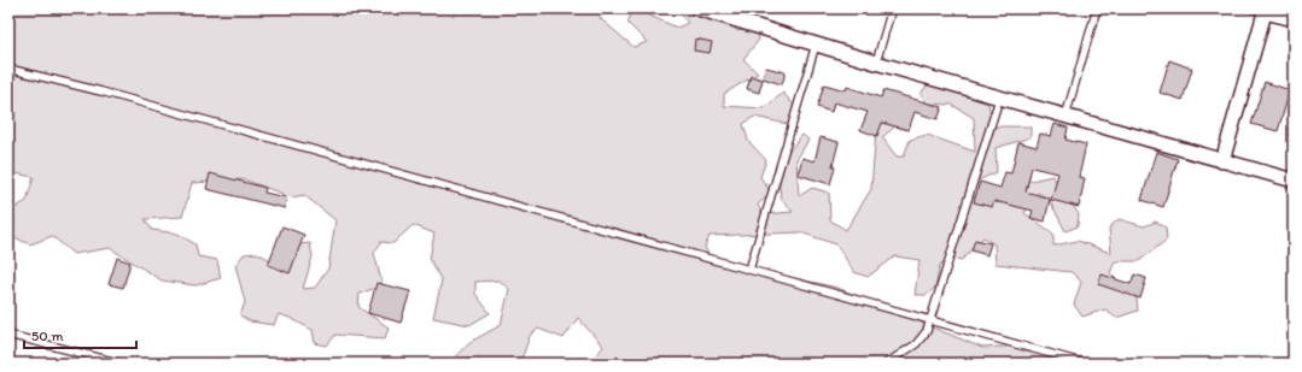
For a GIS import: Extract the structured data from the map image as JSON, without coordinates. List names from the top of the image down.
{
  "scale_bar": "50 m"
}
